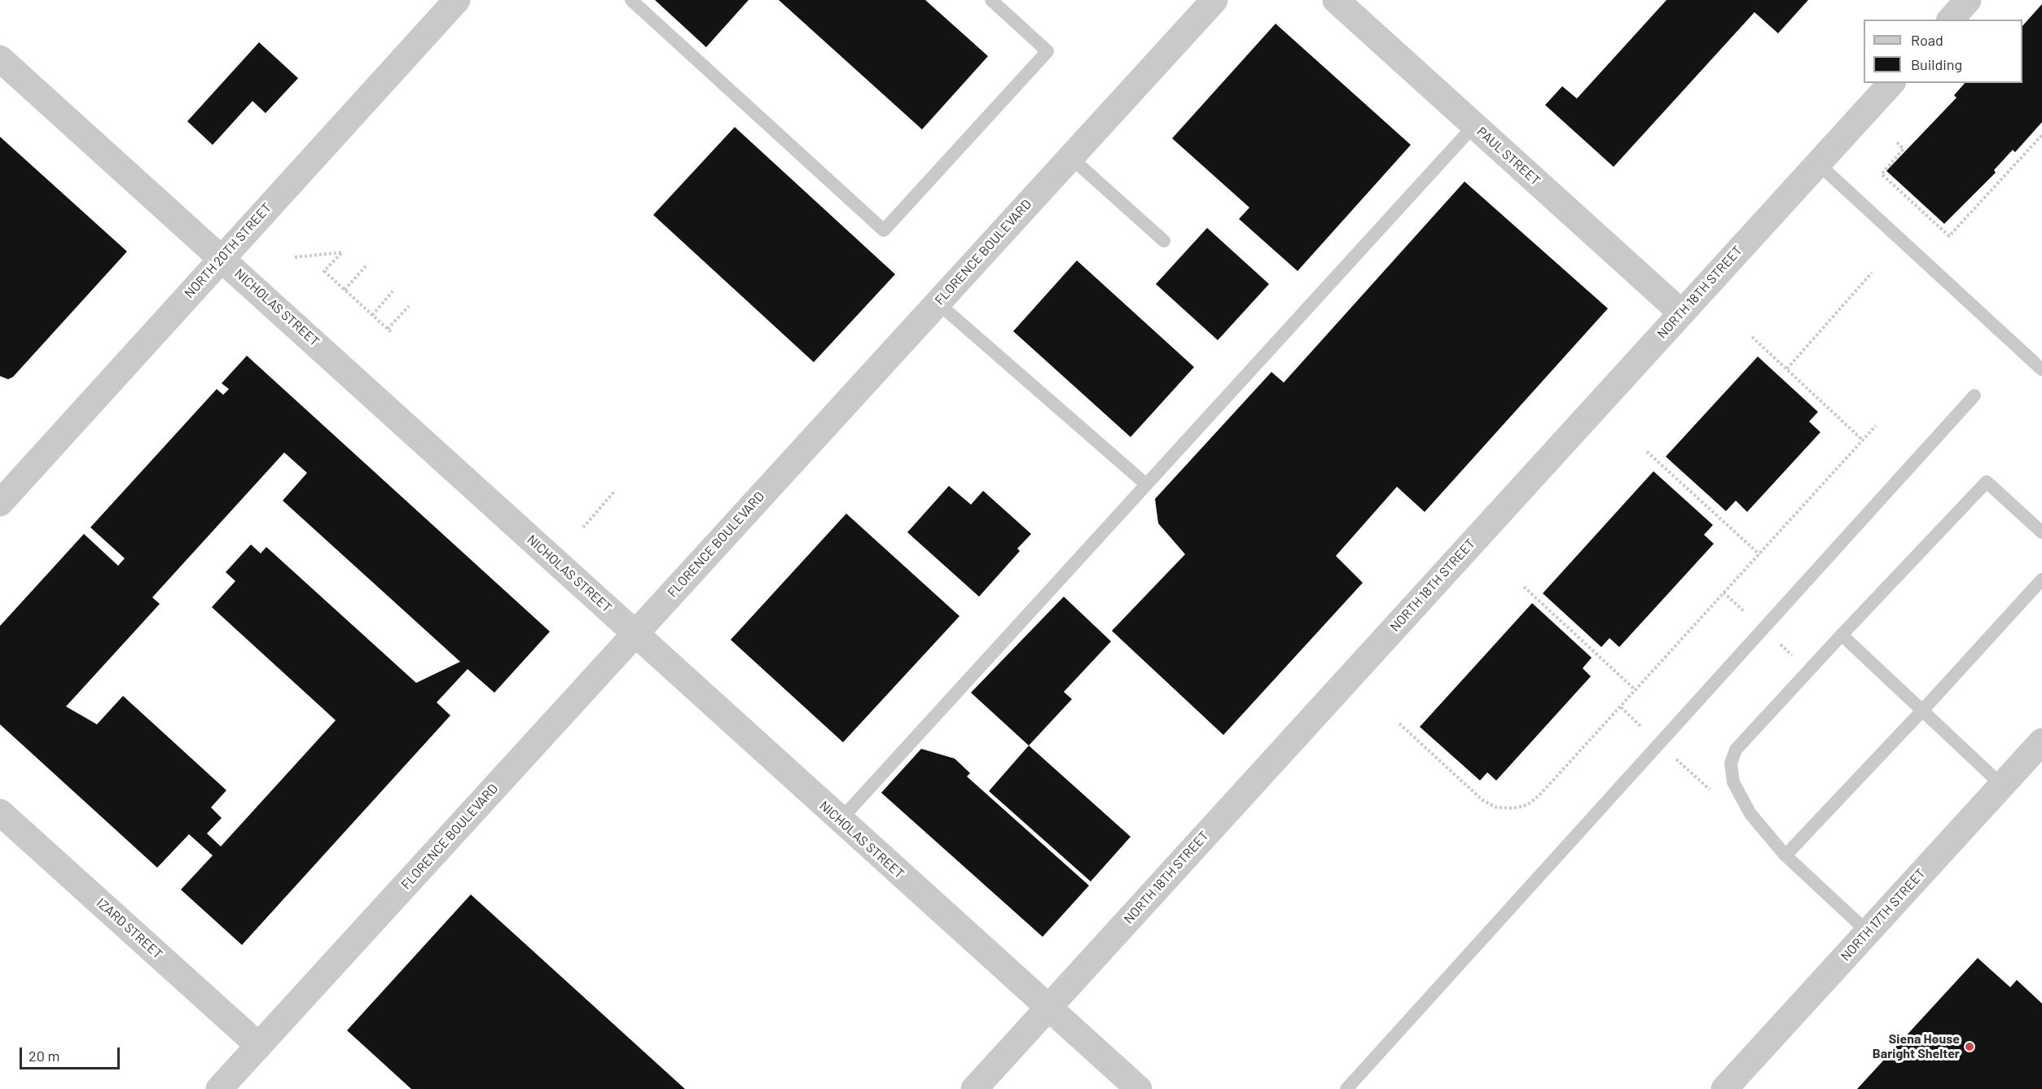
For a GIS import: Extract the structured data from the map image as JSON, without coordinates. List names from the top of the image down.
{
  "streets": {
    "street": [
      "PAUL STREET",
      "NORTH 20TH STREET",
      "FLORENCE BOULEVARD",
      "NORTH 18TH STREET",
      "NICHOLAS STREET",
      "NORTH 17TH STREET",
      "IZARD STREET"
    ]
  },
  "crossings": [
    ["PAUL STREET", "NORTH 18TH STREET"],
    ["NORTH 20TH STREET", "NICHOLAS STREET"],
    ["FLORENCE BOULEVARD", "NICHOLAS STREET"],
    ["FLORENCE BOULEVARD", "IZARD STREET"],
    ["NORTH 18TH STREET", "NICHOLAS STREET"]
  ],
  "places": ["Siena House Baright Shelter"],
  "legend": ["Road", "Building"],
  "scale_bar": "20 m"
}
